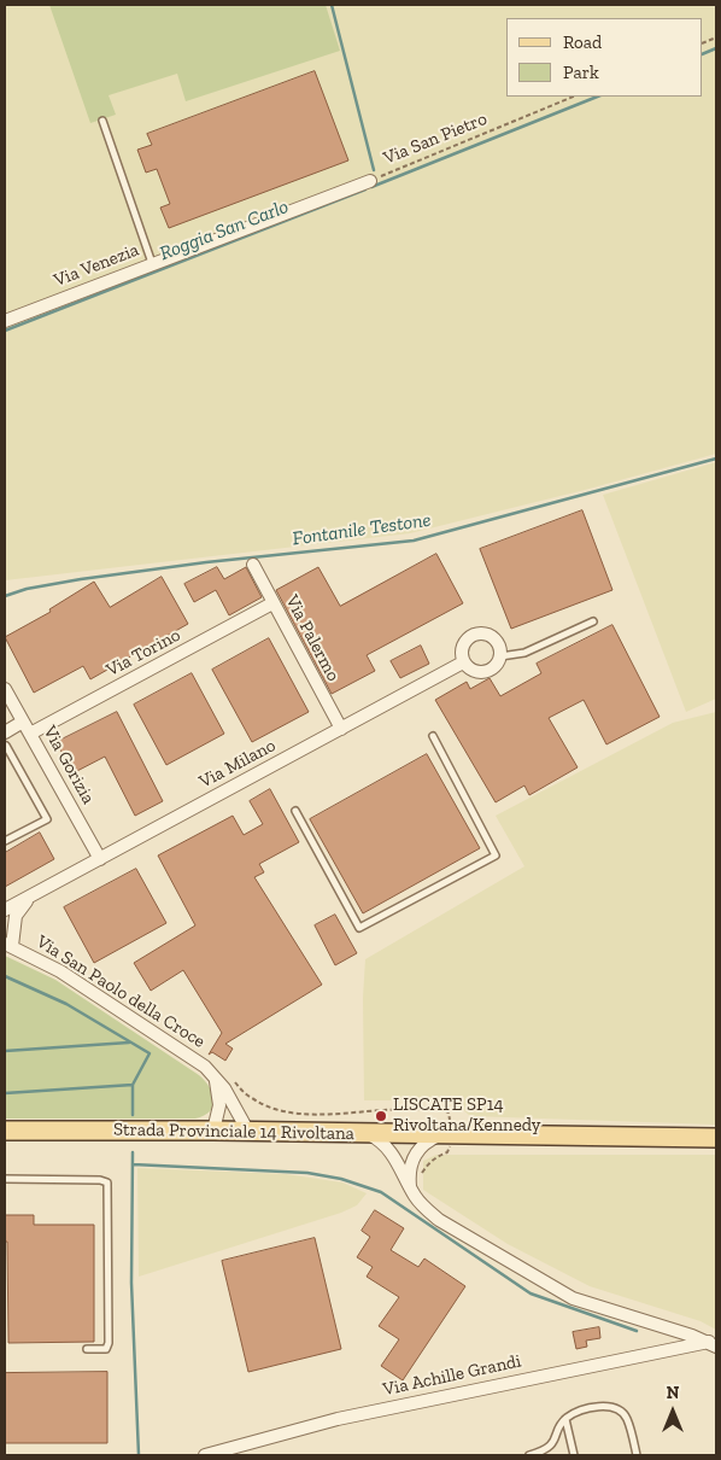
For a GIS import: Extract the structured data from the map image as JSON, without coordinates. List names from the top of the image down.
{
  "streets": {
    "main road": ["Strada Provinciale 14 Rivoltana"],
    "street": [
      "Via Venezia",
      "Via Palermo",
      "Via Torino",
      "Via Milano",
      "Via Gorizia",
      "Via San Paolo della Croce",
      "Via Achille Grandi"
    ],
    "path": ["Via San Pietro"]
  },
  "crossings": [
    ["Via San Pietro", "Via Venezia"],
    ["Via Palermo", "Via Torino"],
    ["Via Palermo", "Via Milano"],
    ["Via Torino", "Via Gorizia"],
    ["Via Milano", "Via Gorizia"],
    ["Via San Paolo della Croce", "Strada Provinciale 14 Rivoltana"]
  ],
  "water": ["Roggia San Carlo", "Fontanile Testone"],
  "places": ["LISCATE SP14 Rivoltana/Kennedy"],
  "legend": ["Road", "Park"],
  "north": "top"
}
